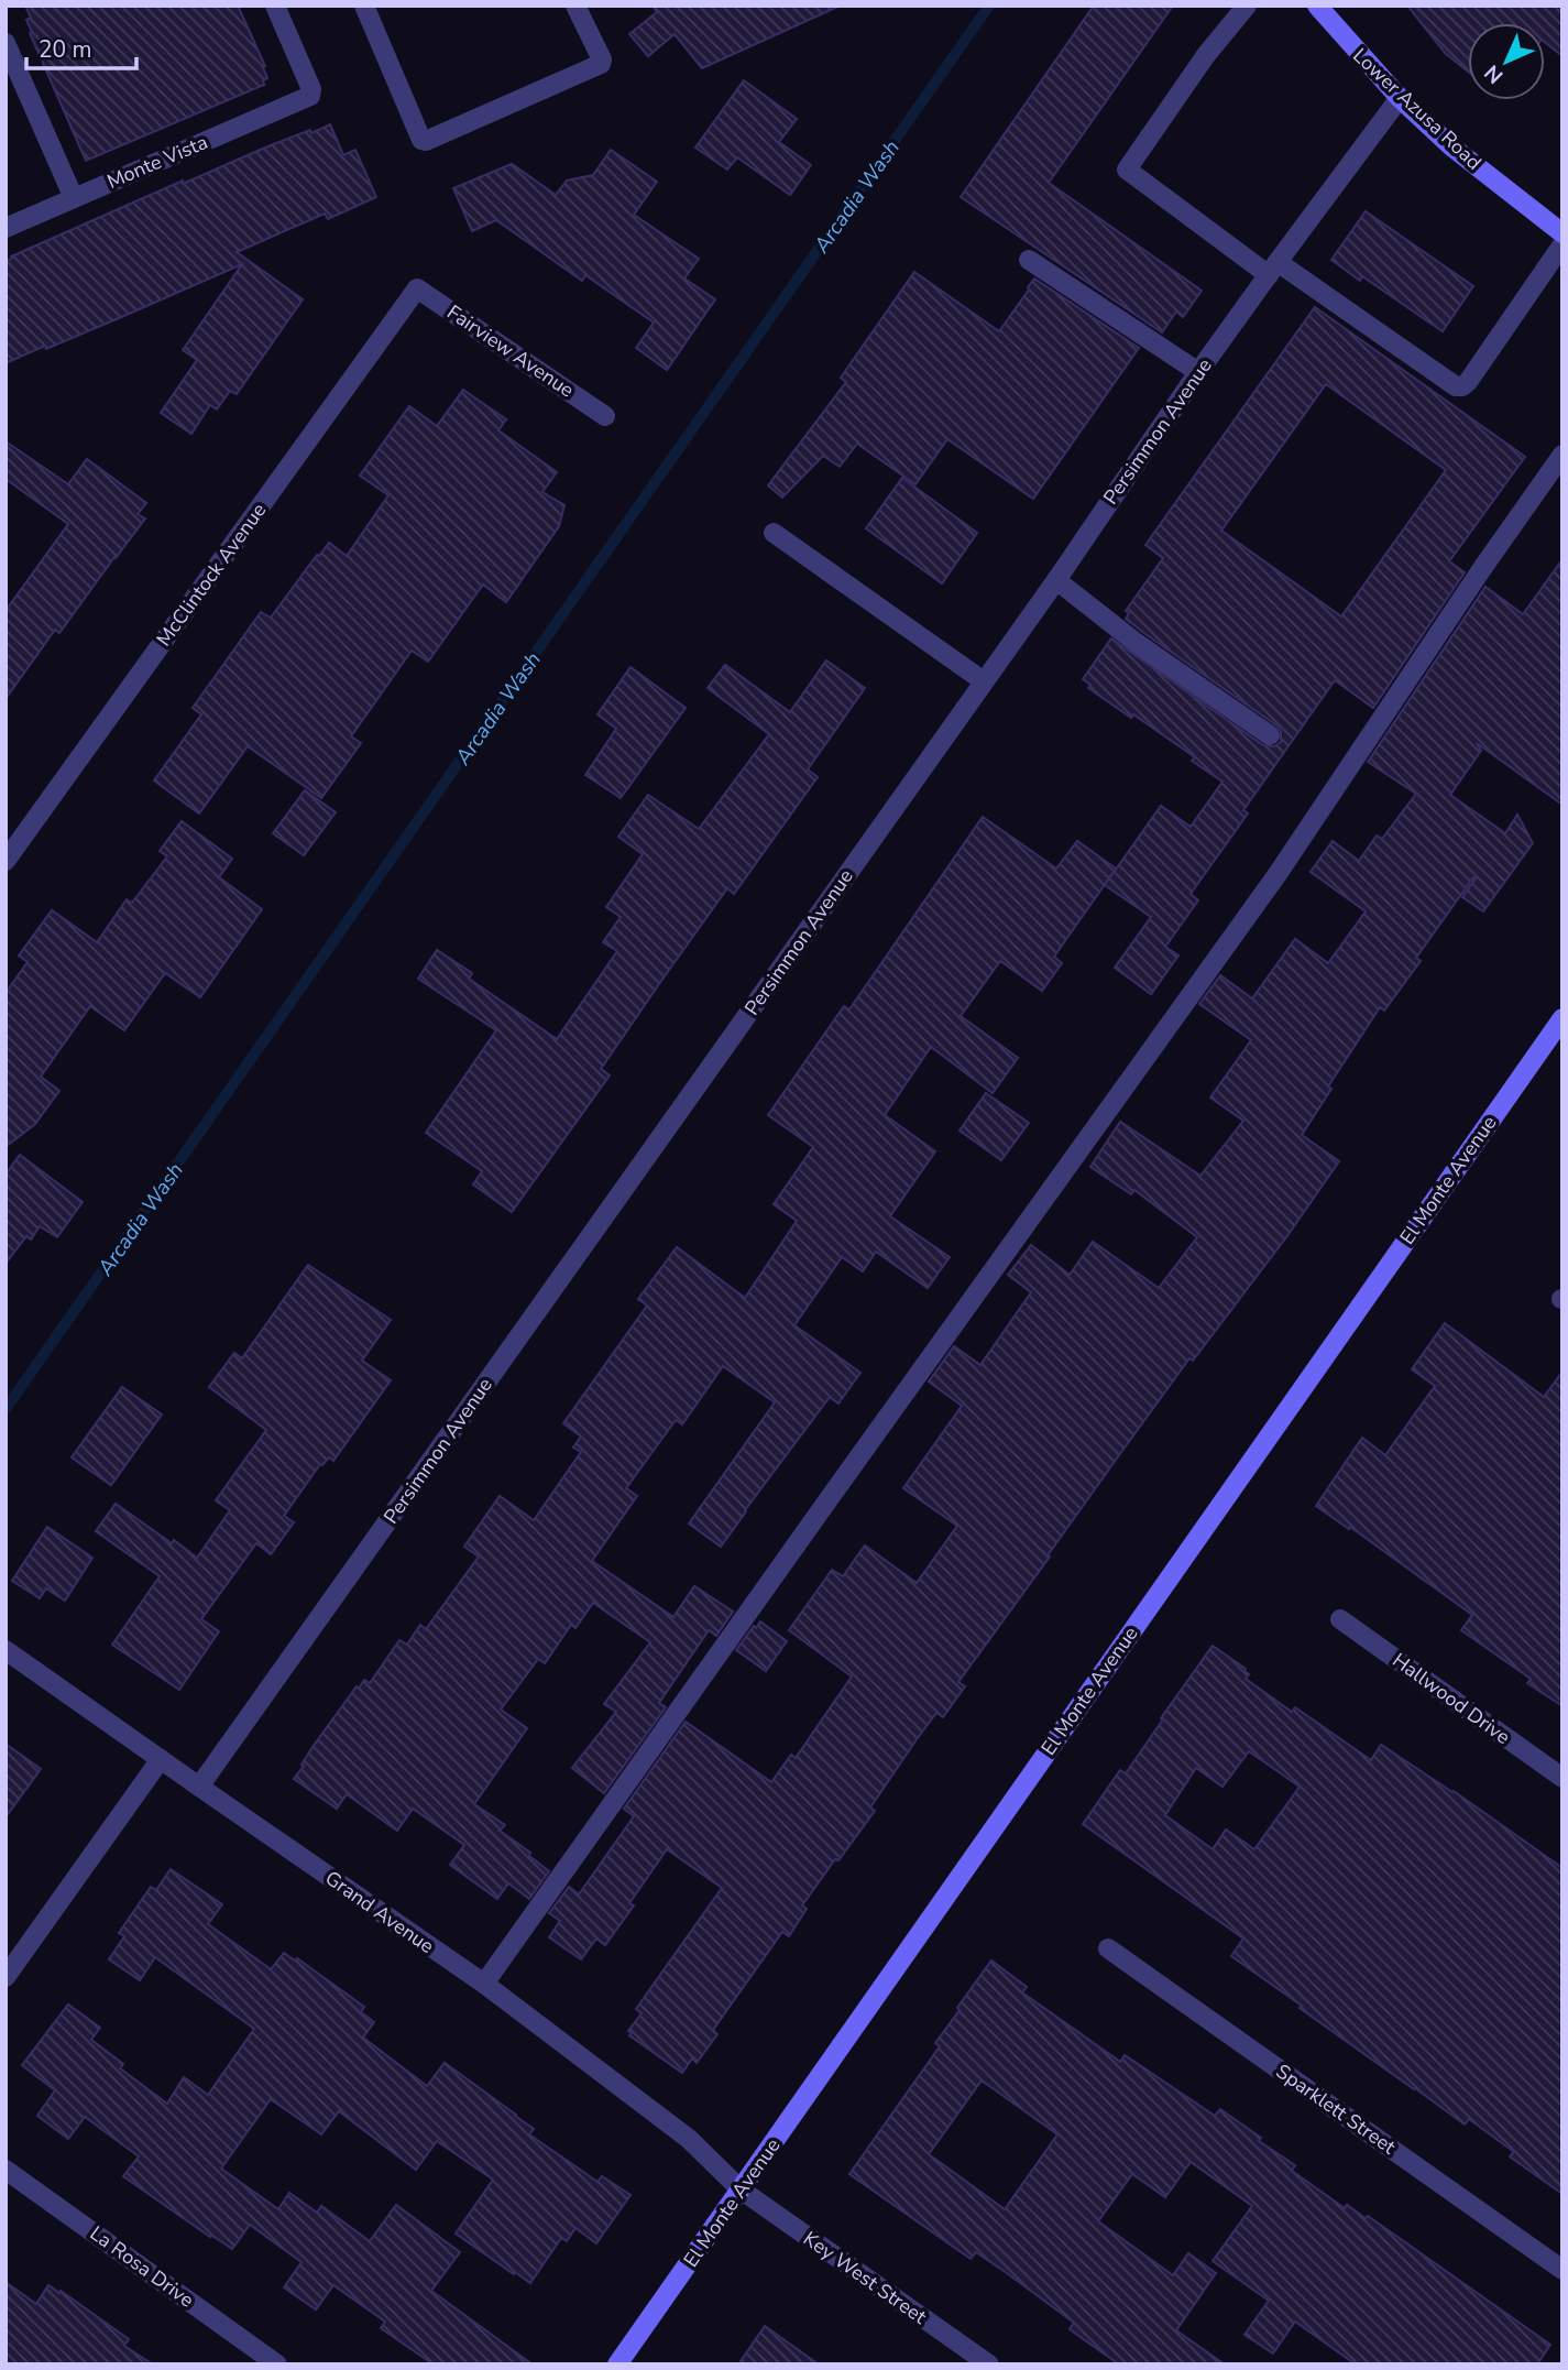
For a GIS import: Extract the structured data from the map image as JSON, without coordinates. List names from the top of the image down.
{
  "streets": {
    "street": [
      "Lower Azusa Road",
      "Monte Vista",
      "Fairview Avenue",
      "Persimmon Avenue",
      "McClintock Avenue",
      "El Monte Avenue",
      "Hallwood Drive",
      "Grand Avenue",
      "Sparklett Street",
      "La Rosa Drive",
      "Key West Street"
    ]
  },
  "crossings": [
    ["Lower Azusa Road", "Persimmon Avenue"],
    ["Fairview Avenue", "McClintock Avenue"],
    ["Persimmon Avenue", "Grand Avenue"],
    ["El Monte Avenue", "Grand Avenue"],
    ["El Monte Avenue", "Key West Street"],
    ["Grand Avenue", "Key West Street"]
  ],
  "water": ["Arcadia Wash"],
  "scale_bar": "20 m",
  "north": "bottom left"
}
